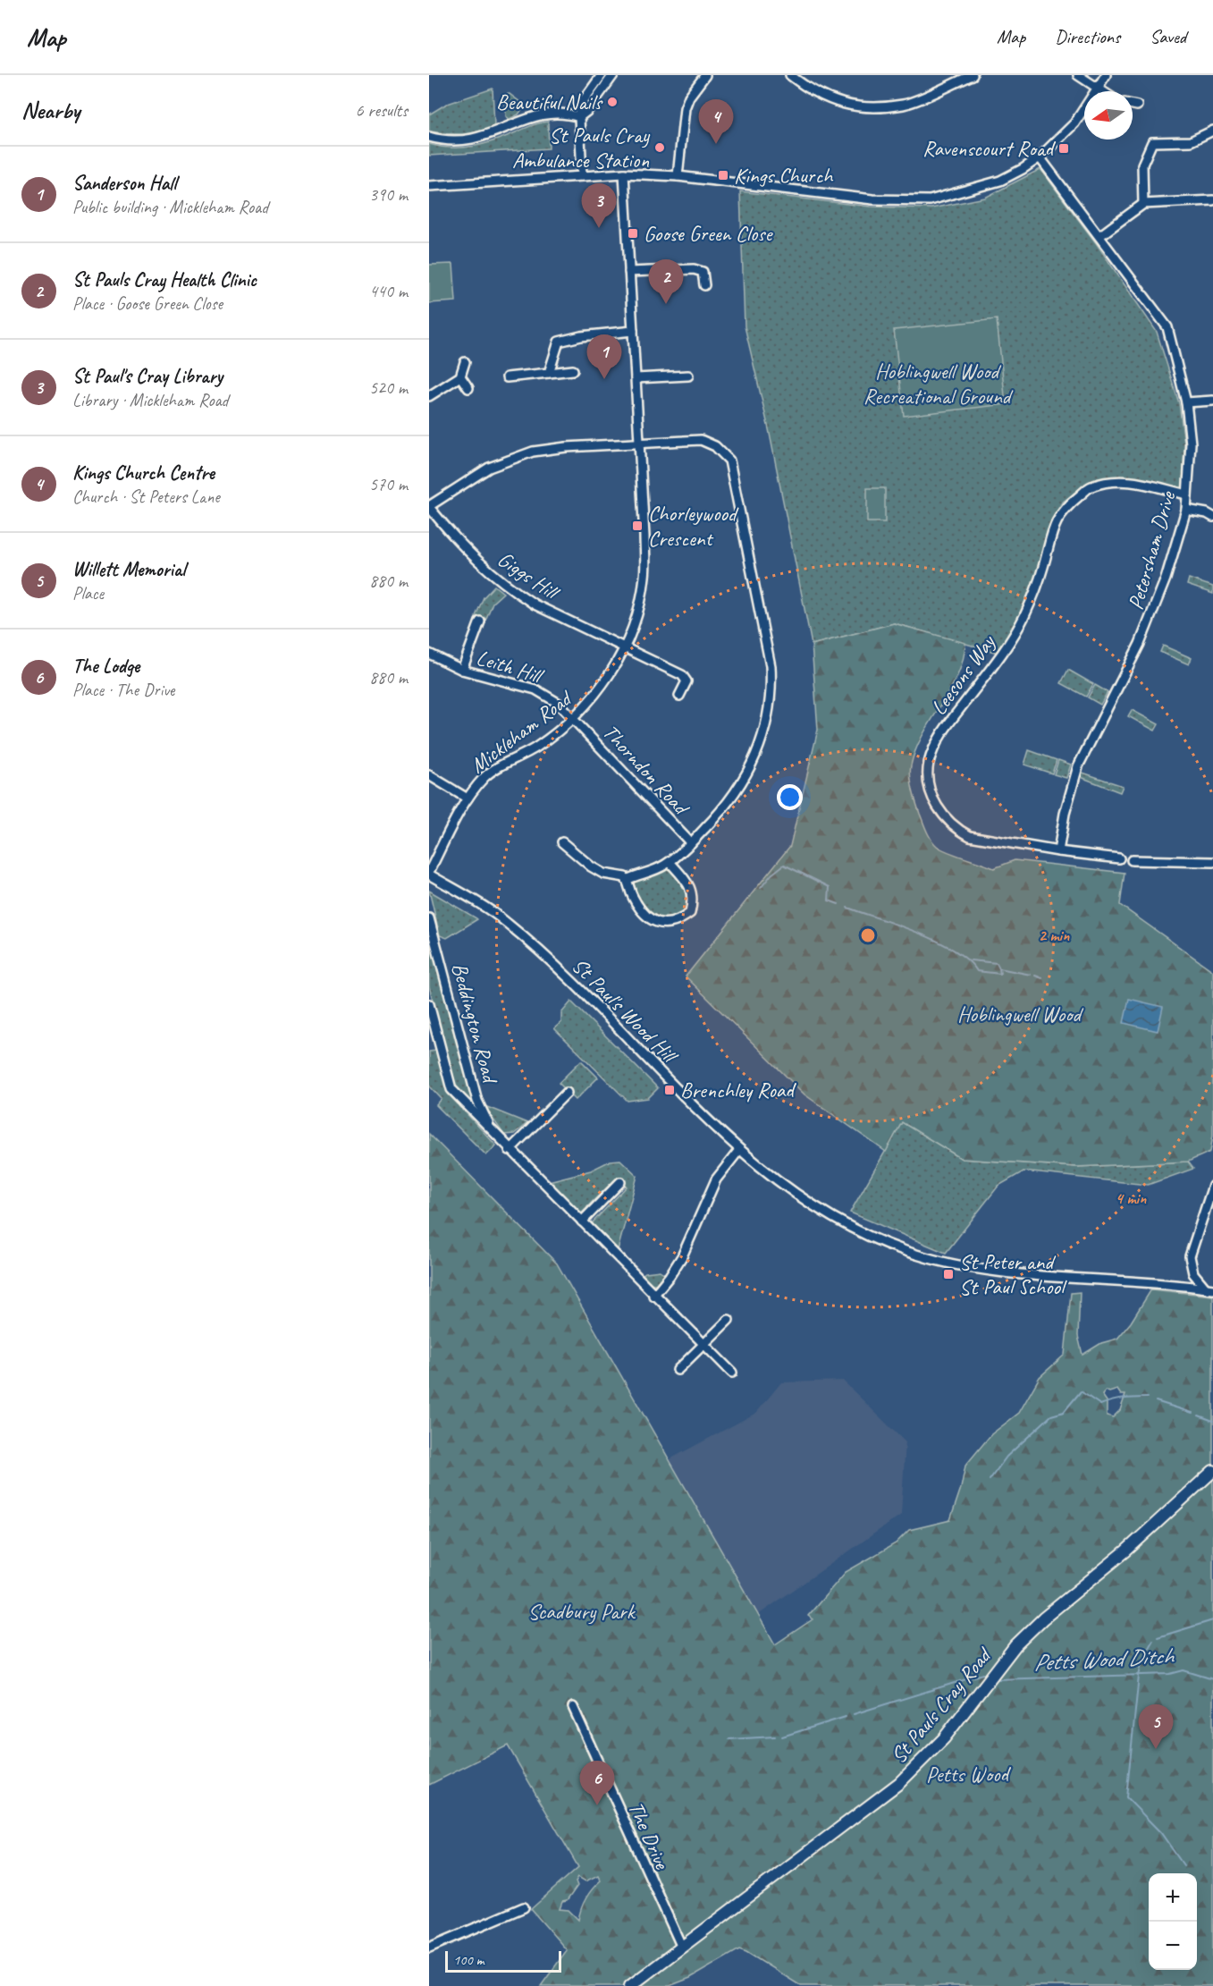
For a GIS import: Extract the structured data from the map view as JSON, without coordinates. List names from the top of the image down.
{
  "streets": {
    "main road": ["St Pauls Cray Road"],
    "street": [
      "Petersham Drive",
      "Giggs Hill",
      "Leith Hill",
      "Leesons Way",
      "Mickleham Road",
      "Thorndon Road",
      "St Paul's Wood Hill",
      "Beddington Road",
      "The Drive"
    ]
  },
  "crossings": [
    ["Petersham Drive", "Leesons Way"],
    ["Giggs Hill", "Mickleham Road"],
    ["Leith Hill", "Mickleham Road"],
    ["Leith Hill", "Thorndon Road"],
    ["Mickleham Road", "Thorndon Road"],
    ["Mickleham Road", "St Paul's Wood Hill"],
    ["St Pauls Cray Road", "The Drive"]
  ],
  "water": ["Petts Wood Ditch"],
  "parks": [
    "Hoblingwell Wood Recreational Ground",
    "Hoblingwell Wood",
    "Scadbury Park",
    "Petts Wood"
  ],
  "places": {
    "other": ["Beautiful Nails", "St Pauls Cray Ambulance Station"],
    "transit": [
      "Ravenscourt Road",
      "Kings Church",
      "Goose Green Close",
      "Chorleywood Crescent",
      "Brenchley Road",
      "St Peter and St Paul School"
    ]
  },
  "scale_bar": "100 m",
  "north": "left",
  "page": {
    "header": "Map",
    "nav": ["Map", "Directions", "Saved"],
    "heading": ["Nearby", "6 results"],
    "pins": [
      "4",
      "3",
      "2",
      "1",
      "5",
      "6"
    ],
    "list": [
      {
        "mark": "1",
        "name": "Sanderson Hall",
        "note": "Public building · Mickleham Road",
        "value": "390 m"
      },
      {
        "mark": "2",
        "name": "St Pauls Cray Health Clinic",
        "note": "Place · Goose Green Close",
        "value": "440 m"
      },
      {
        "mark": "3",
        "name": "St Paul's Cray Library",
        "note": "Library · Mickleham Road",
        "value": "520 m"
      },
      {
        "mark": "4",
        "name": "Kings Church Centre",
        "note": "Church · St Peters Lane",
        "value": "570 m"
      },
      {
        "mark": "5",
        "name": "Willett Memorial",
        "note": "Place",
        "value": "880 m"
      },
      {
        "mark": "6",
        "name": "The Lodge",
        "note": "Place · The Drive",
        "value": "880 m"
      }
    ],
    "map_buttons": ["+", "−"],
    "scale": "100 m"
  },
  "rings": ["2 min", "4 min"]
}
